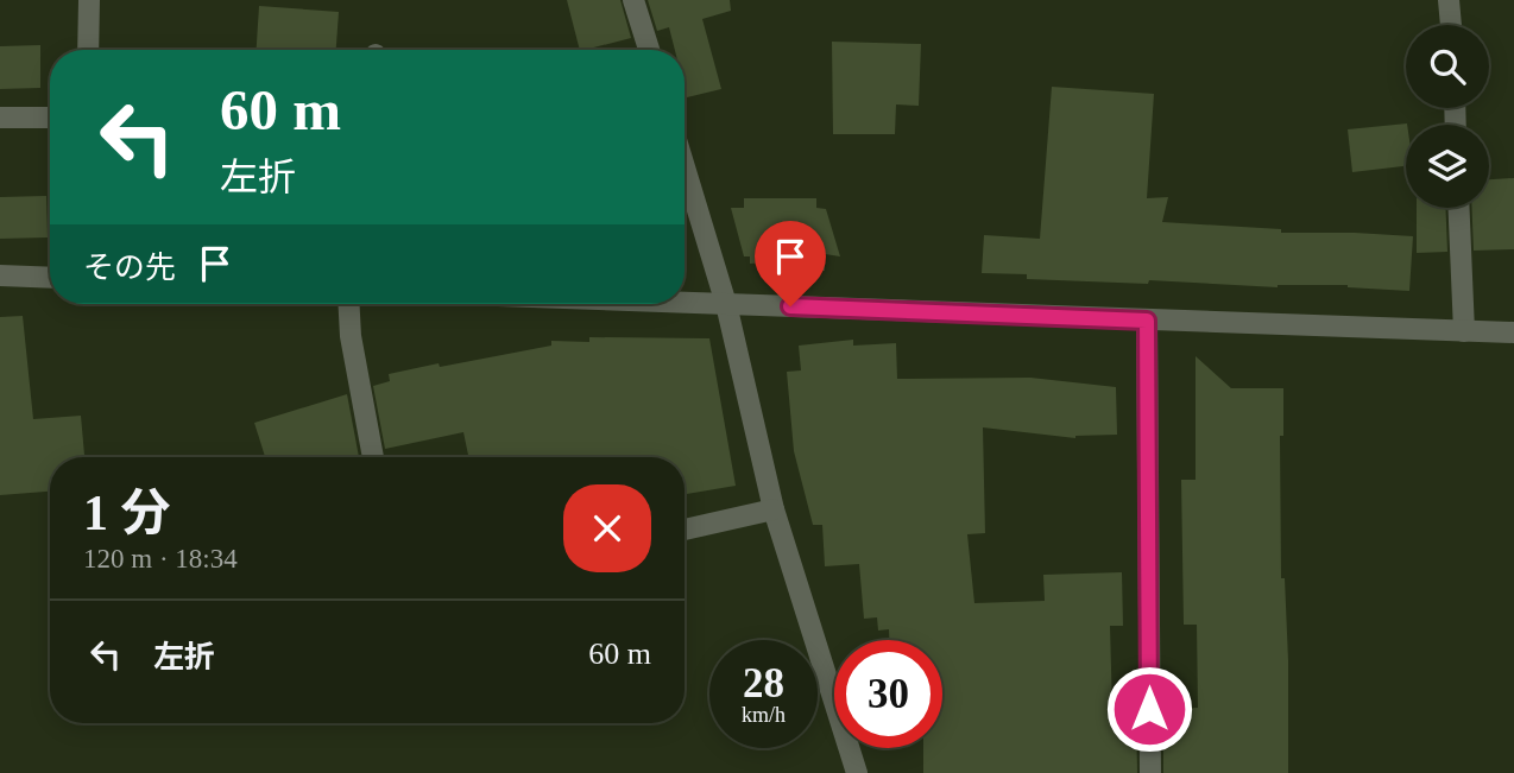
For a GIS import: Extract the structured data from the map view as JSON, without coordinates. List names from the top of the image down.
{
  "page": {
    "turn": ["60 m", "左折"],
    "then": "その先",
    "heading": ["1 分", "120 m · 18:34"],
    "list": [
      {
        "name": "左折",
        "value": "60 m"
      }
    ],
    "speed": "28 km/h",
    "limit": "30"
  }
}
